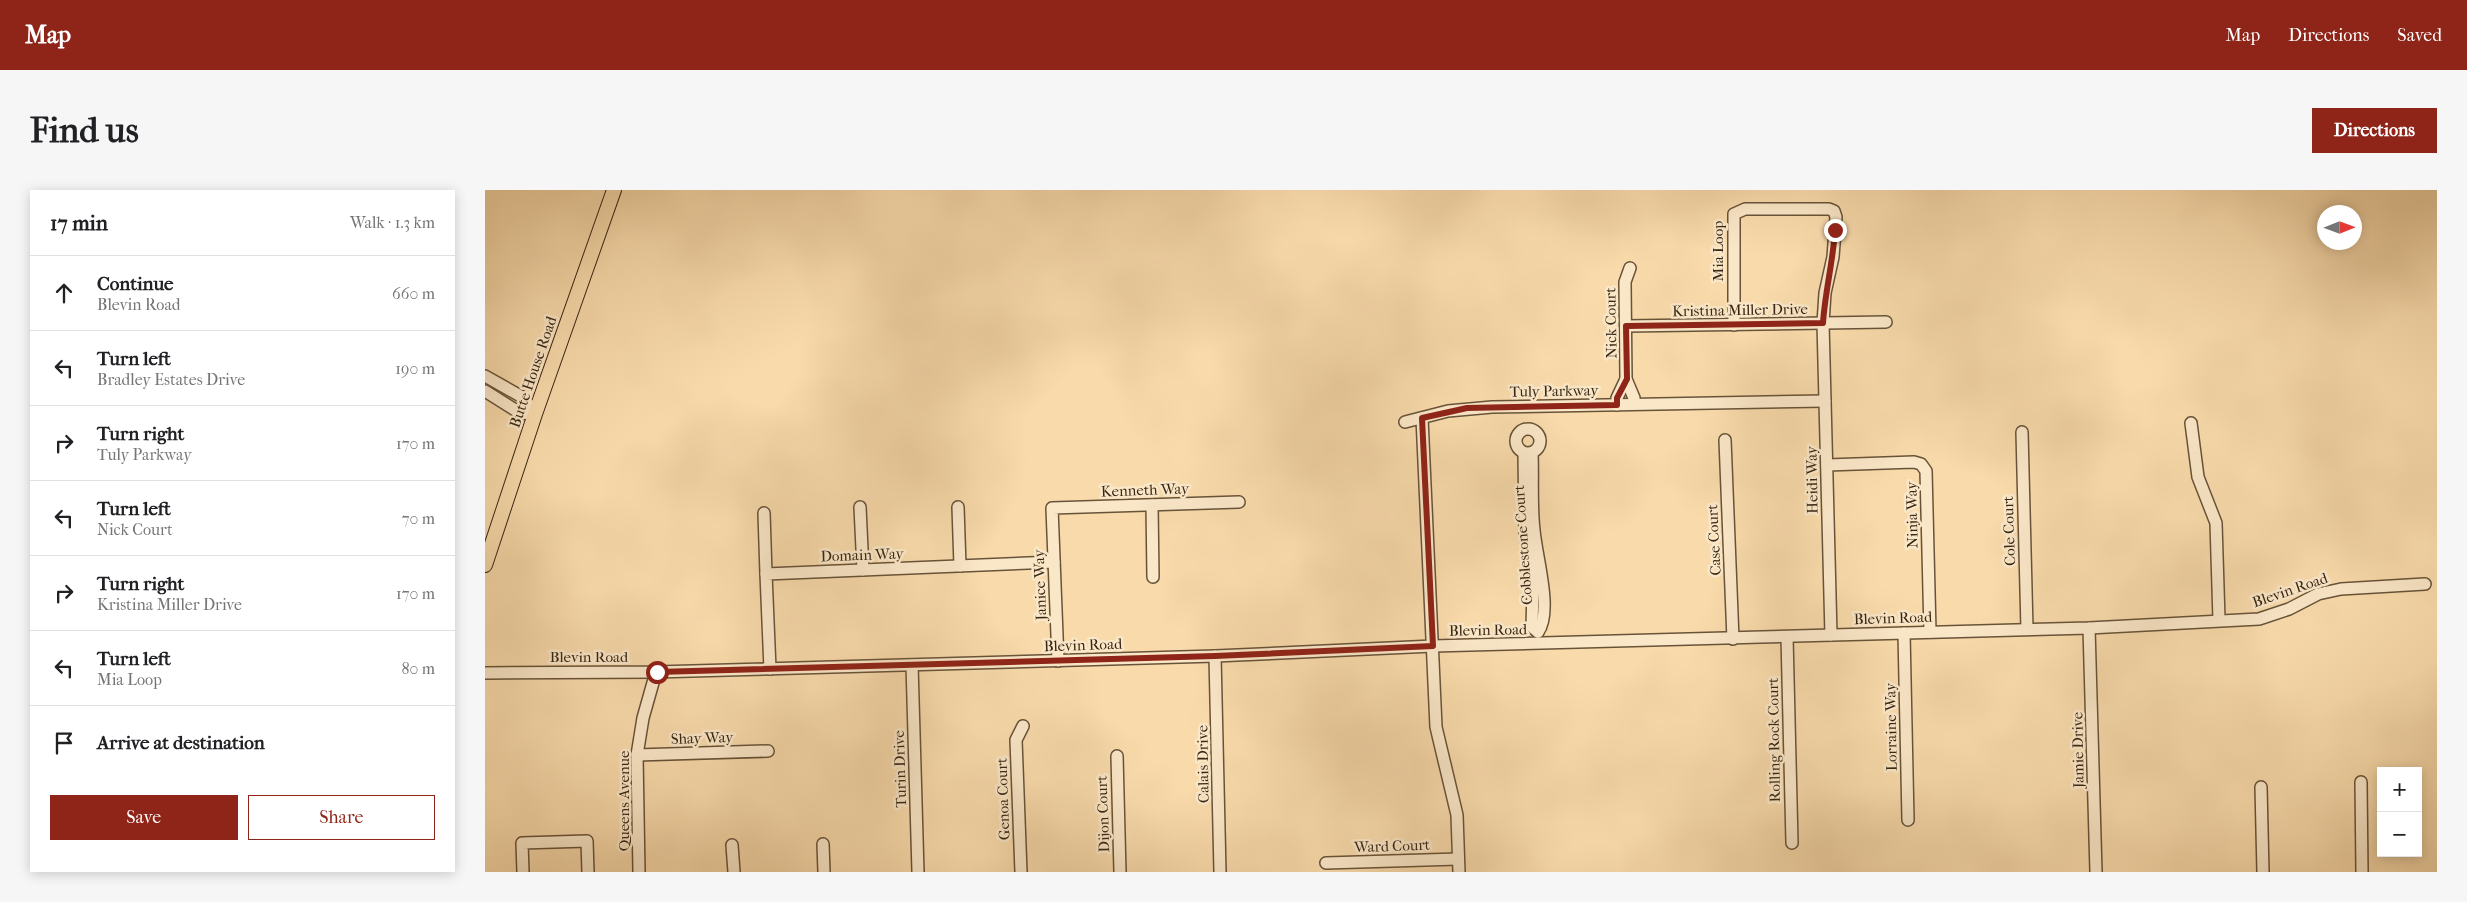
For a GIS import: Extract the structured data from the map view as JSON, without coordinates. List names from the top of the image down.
{
  "streets": {
    "main road": ["Butte House Road"],
    "street": [
      "Mia Loop",
      "Kristina Miller Drive",
      "Nick Court",
      "Tuly Parkway",
      "Heidi Way",
      "Kenneth Way",
      "Ninja Way",
      "Cole Court",
      "Case Court",
      "Cobblestone Court",
      "Domain Way",
      "Janice Way",
      "Blevin Road",
      "Lorraine Way",
      "Shay Way",
      "Rolling Rock Court",
      "Jamie Drive",
      "Calais Drive",
      "Turin Drive",
      "Genoa Court",
      "Queens Avenue",
      "Dijon Court",
      "Ward Court"
    ]
  },
  "crossings": [
    ["Mia Loop", "Kristina Miller Drive"],
    ["Mia Loop", "Heidi Way"],
    ["Kristina Miller Drive", "Nick Court"],
    ["Kristina Miller Drive", "Heidi Way"],
    ["Nick Court", "Tuly Parkway"],
    ["Tuly Parkway", "Heidi Way"],
    ["Heidi Way", "Ninja Way"],
    ["Heidi Way", "Blevin Road"],
    ["Kenneth Way", "Janice Way"],
    ["Ninja Way", "Blevin Road"],
    ["Cole Court", "Blevin Road"],
    ["Case Court", "Blevin Road"],
    ["Cobblestone Court", "Blevin Road"],
    ["Domain Way", "Janice Way"],
    ["Janice Way", "Blevin Road"],
    ["Blevin Road", "Lorraine Way"],
    ["Blevin Road", "Rolling Rock Court"],
    ["Blevin Road", "Jamie Drive"],
    ["Blevin Road", "Calais Drive"],
    ["Blevin Road", "Turin Drive"],
    ["Blevin Road", "Queens Avenue"],
    ["Shay Way", "Queens Avenue"]
  ],
  "north": "right",
  "page": {
    "header": "Map",
    "nav": ["Map", "Directions", "Saved"],
    "buttons": [
      "Directions",
      ["Save", "Share"]
    ],
    "title": "Find us",
    "heading": ["17 min", "Walk · 1.3 km"],
    "list": [
      ["Continue", "Blevin Road", "660 m"],
      ["Turn left", "Bradley Estates Drive", "190 m"],
      ["Turn right", "Tuly Parkway", "170 m"],
      ["Turn left", "Nick Court", "70 m"],
      ["Turn right", "Kristina Miller Drive", "170 m"],
      ["Turn left", "Mia Loop", "80 m"],
      "Arrive at destination"
    ],
    "map_buttons": ["+", "−"]
  }
}
